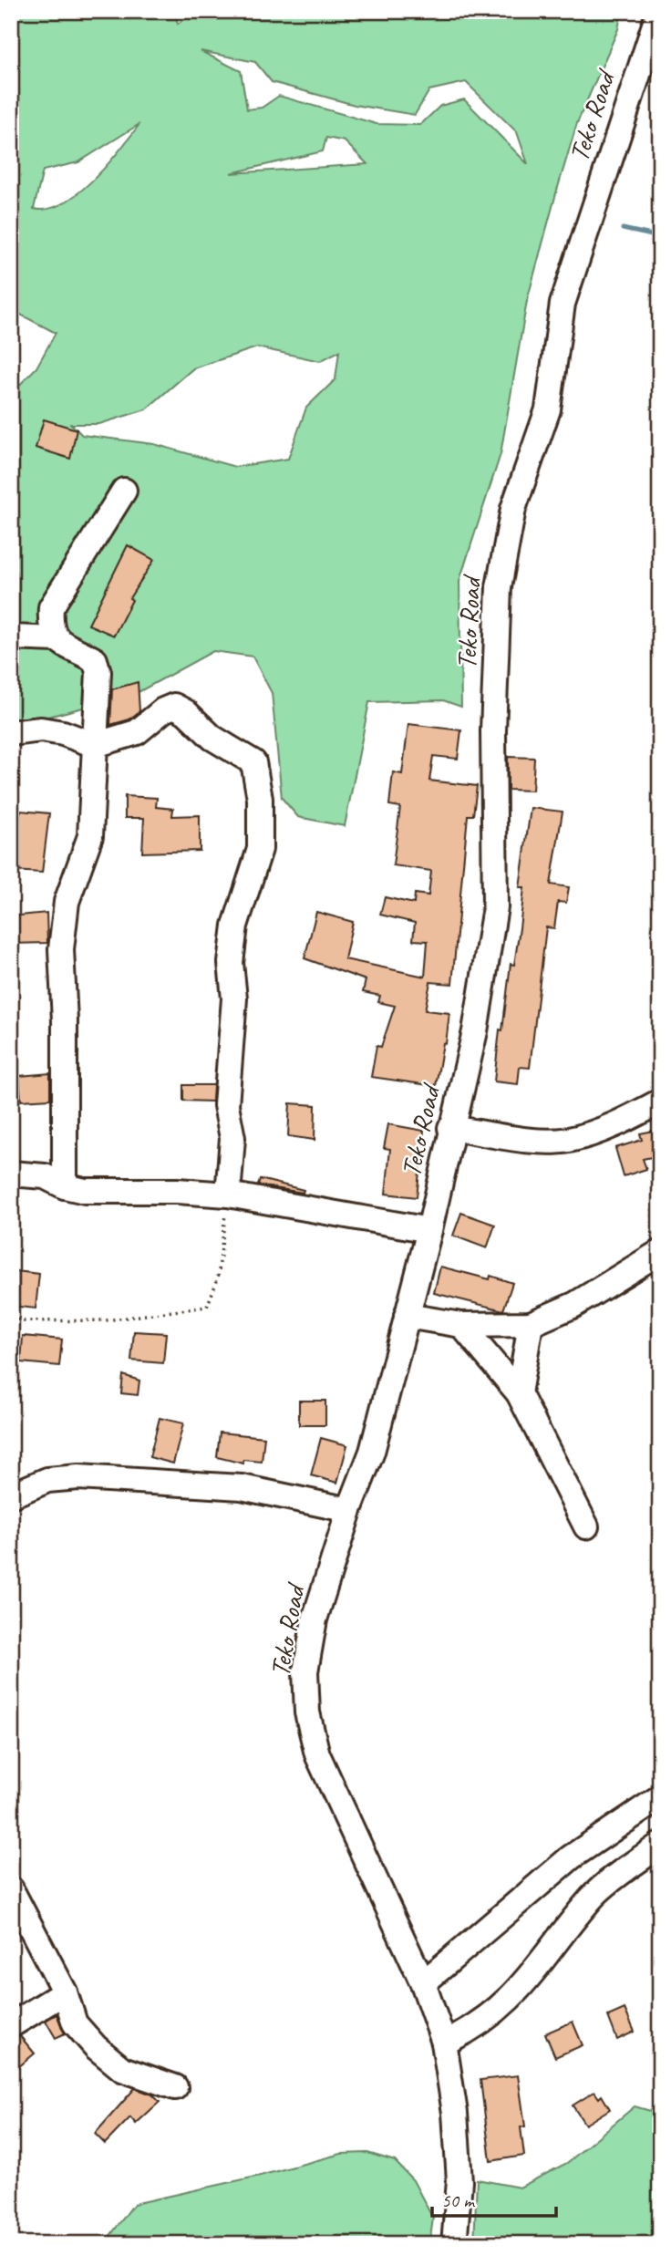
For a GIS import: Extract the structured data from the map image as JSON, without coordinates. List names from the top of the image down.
{
  "streets": {
    "street": ["Teko Road"]
  },
  "scale_bar": "50 m"
}
